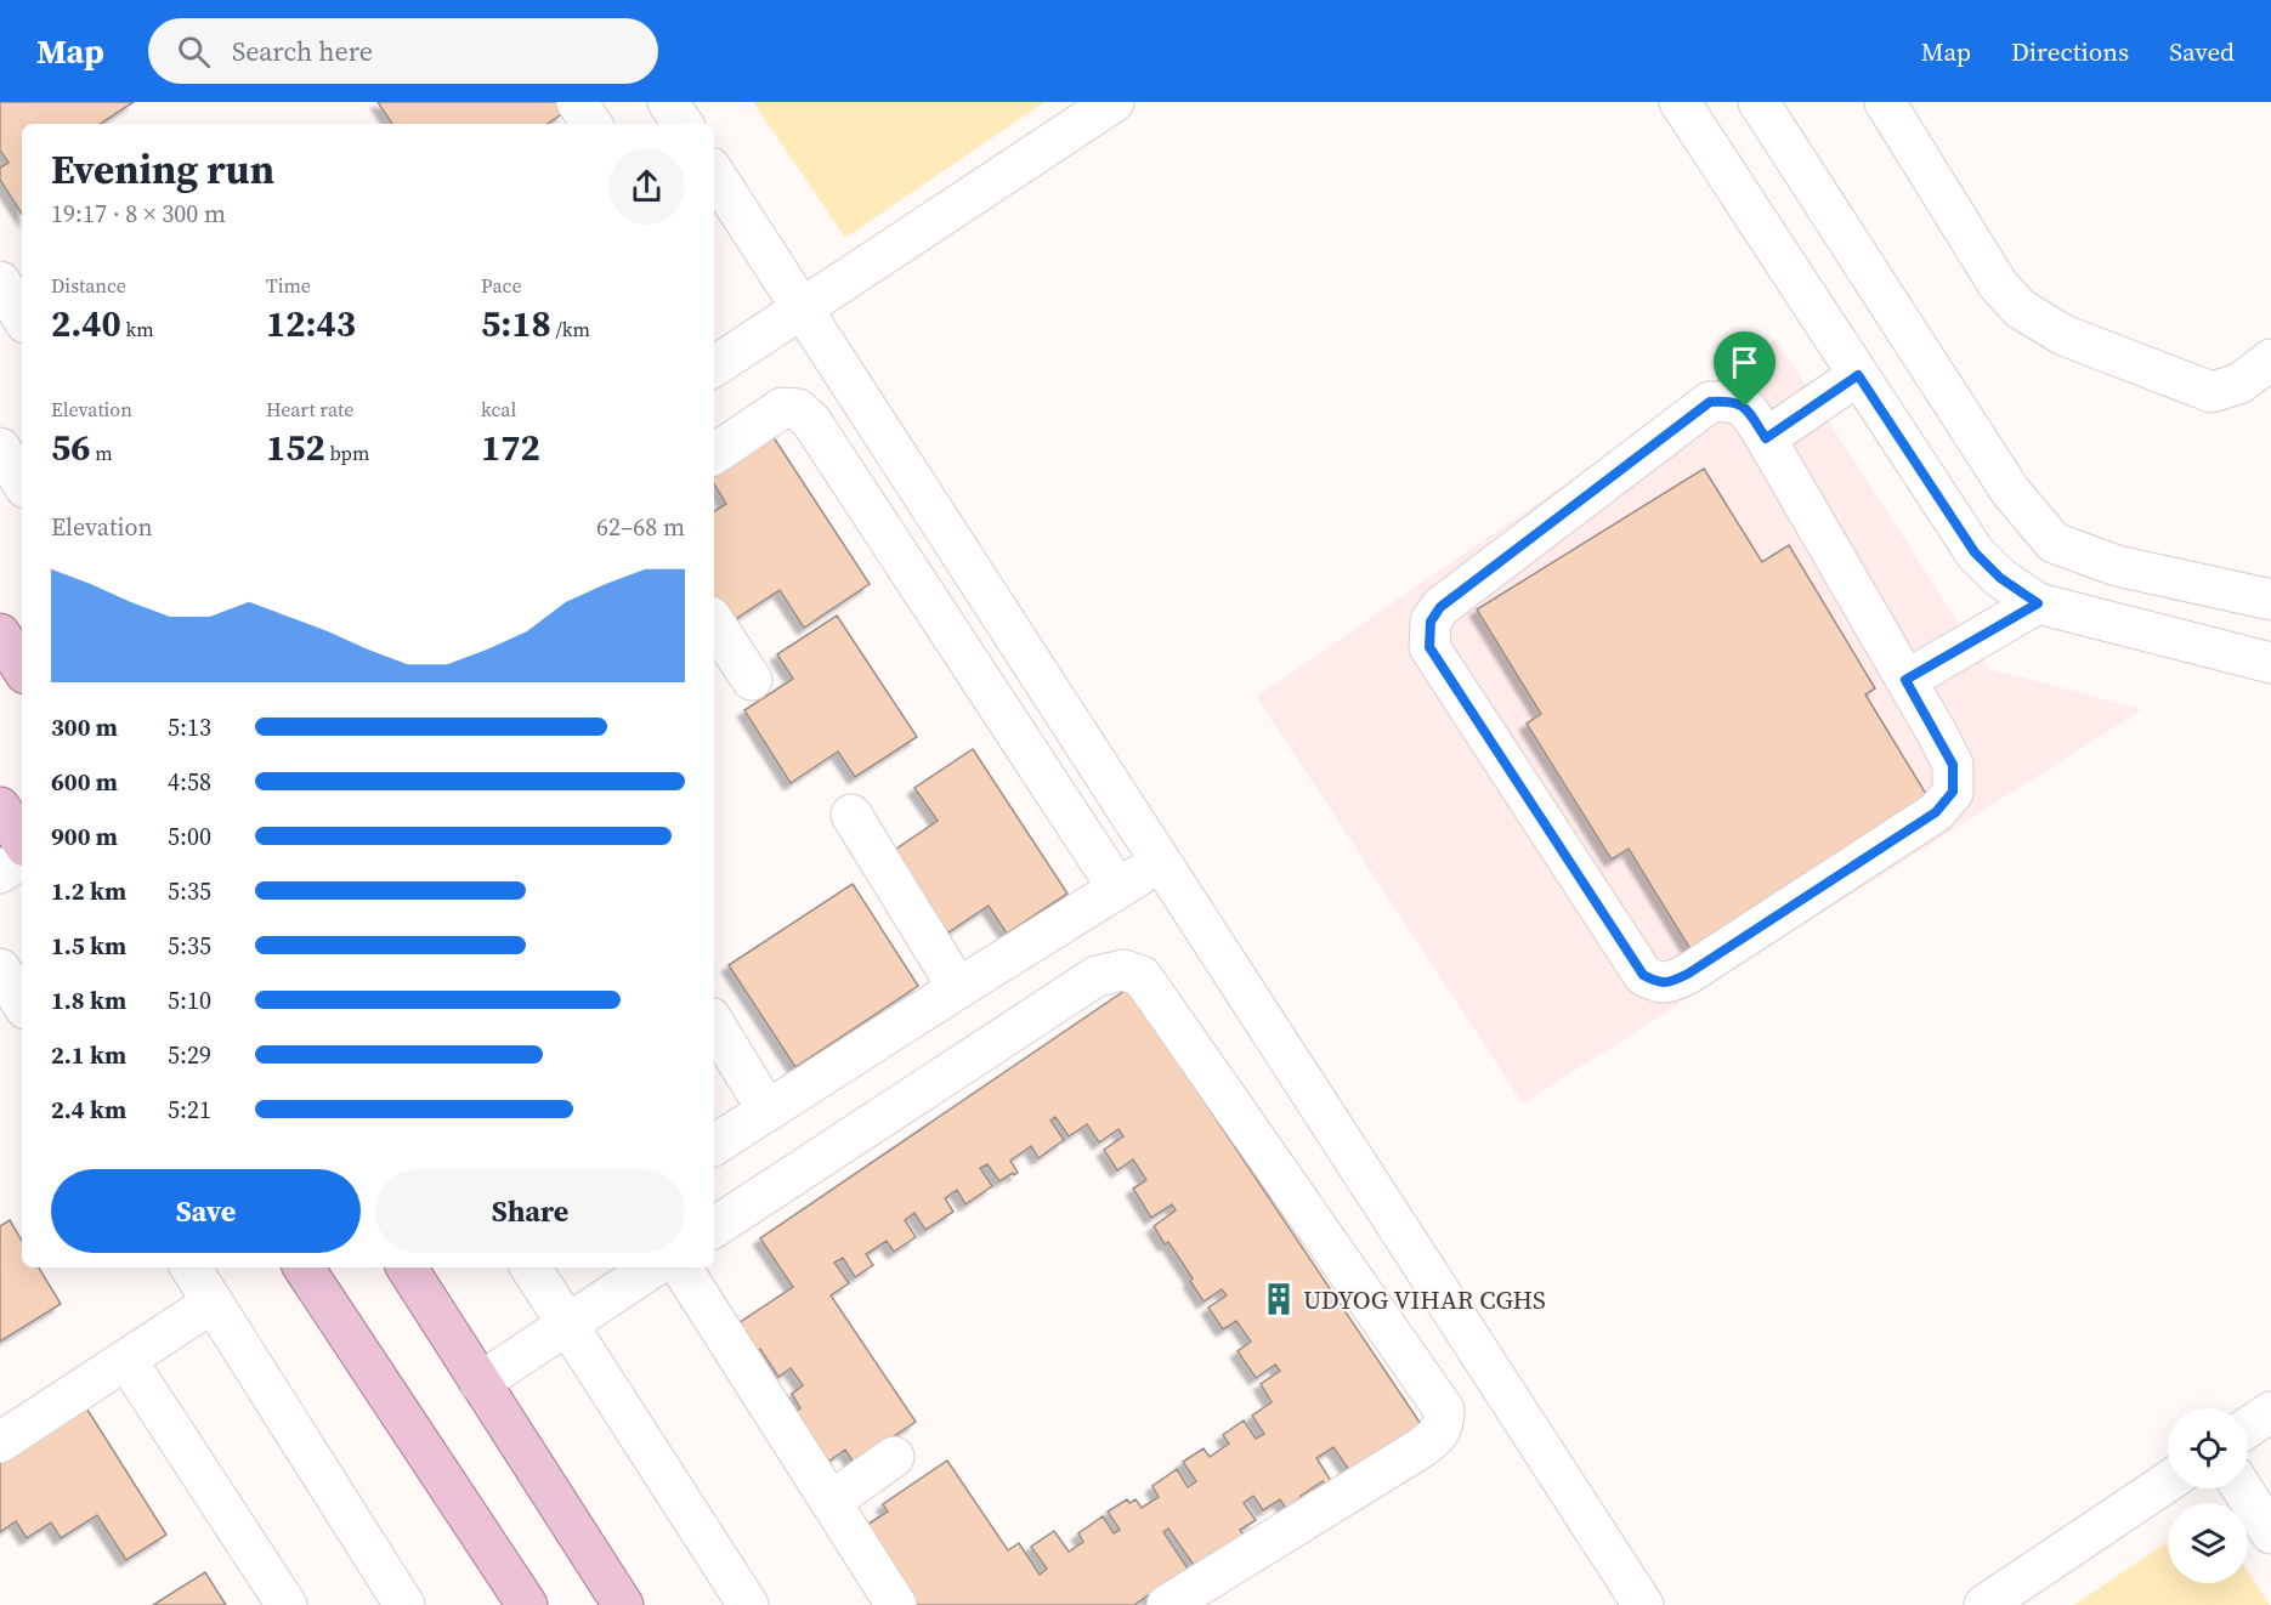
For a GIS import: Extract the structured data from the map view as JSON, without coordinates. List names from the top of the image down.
{
  "places": {
    "building": ["UDYOG VIHAR CGHS"]
  },
  "page": {
    "header": "Map",
    "search": "Search here",
    "nav": ["Map", "Directions", "Saved"],
    "heading": ["Evening run", "19:17 · 8 × 300 m"],
    "stats": [
      ["Distance", "2.40 km"],
      ["Time", "12:43"],
      ["Pace", "5:18 /km"],
      ["Elevation", "56 m"],
      ["Heart rate", "152 bpm"],
      ["kcal", "172"]
    ],
    "chart": ["Elevation", "62–68 m"],
    "list": [
      {
        "name": "300 m",
        "note": "5:13"
      },
      {
        "name": "600 m",
        "note": "4:58"
      },
      {
        "name": "900 m",
        "note": "5:00"
      },
      {
        "name": "1.2 km",
        "note": "5:35"
      },
      {
        "name": "1.5 km",
        "note": "5:35"
      },
      {
        "name": "1.8 km",
        "note": "5:10"
      },
      {
        "name": "2.1 km",
        "note": "5:29"
      },
      {
        "name": "2.4 km",
        "note": "5:21"
      }
    ],
    "buttons": ["Save", "Share"]
  }
}
